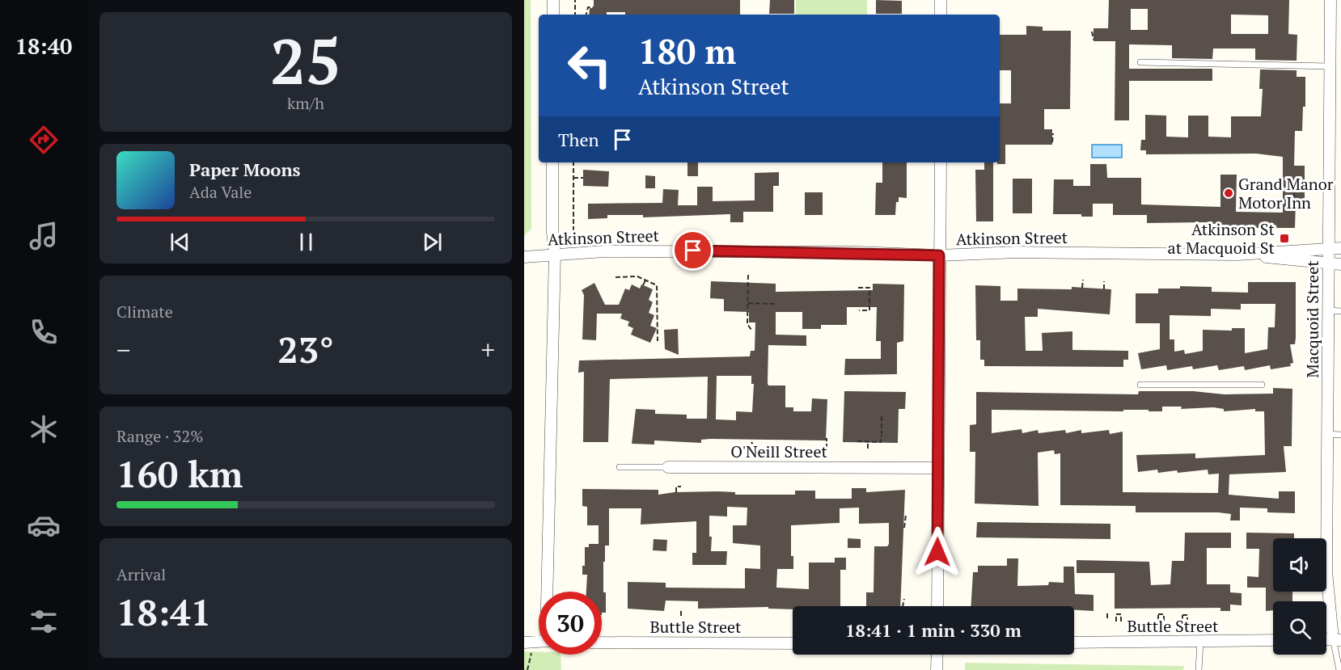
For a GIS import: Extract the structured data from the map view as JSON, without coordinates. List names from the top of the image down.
{
  "streets": {
    "street": [
      "Atkinson Street",
      "Macquoid Street",
      "O'Neill Street",
      "Buttle Street"
    ]
  },
  "crossings": [
    ["Atkinson Street", "Macquoid Street"]
  ],
  "places": {
    "other": ["Grand Manor Motor Inn"],
    "transit": ["Atkinson St at Macquoid St"]
  },
  "page": {
    "tabs": "18:40",
    "tile": [
      ["25", "km/h"],
      "Climate",
      ["Range · 32%", "160 km"],
      ["Arrival", "18:41"]
    ],
    "turn": ["180 m", "Atkinson Street"],
    "then": "Then",
    "song": ["Paper Moons", "Ada Vale"],
    "heat": ["−", "23°", "+"],
    "limit": "30",
    "trip": "18:41 · 1 min · 330 m"
  }
}
